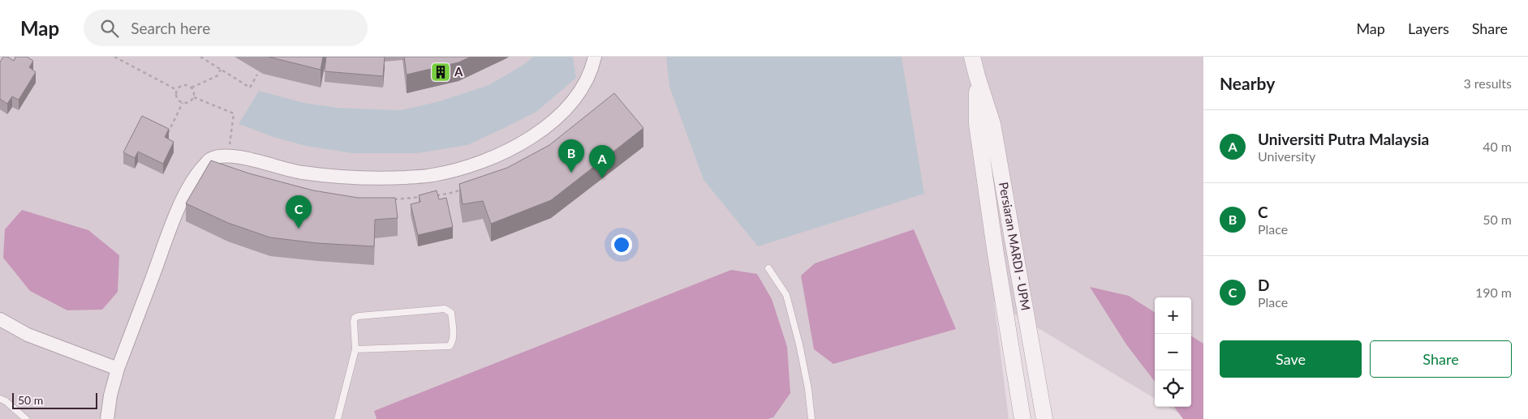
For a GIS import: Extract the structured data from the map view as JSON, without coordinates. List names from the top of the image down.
{
  "streets": {
    "street": ["Persiaran MARDI - UPM"]
  },
  "places": {
    "building": ["A"]
  },
  "scale_bar": "50 m",
  "page": {
    "header": "Map",
    "search": "Search here",
    "nav": ["Map", "Layers", "Share"],
    "heading": ["Nearby", "3 results"],
    "list": [
      {
        "mark": "A",
        "name": "Universiti Putra Malaysia",
        "note": "University",
        "value": "40 m"
      },
      {
        "mark": "B",
        "name": "C",
        "note": "Place",
        "value": "50 m"
      },
      {
        "mark": "C",
        "name": "D",
        "note": "Place",
        "value": "190 m"
      }
    ],
    "pins": ["B", "A", "C"],
    "map_buttons": ["+", "−"],
    "buttons": ["Save", "Share"],
    "scale": "50 m"
  }
}
